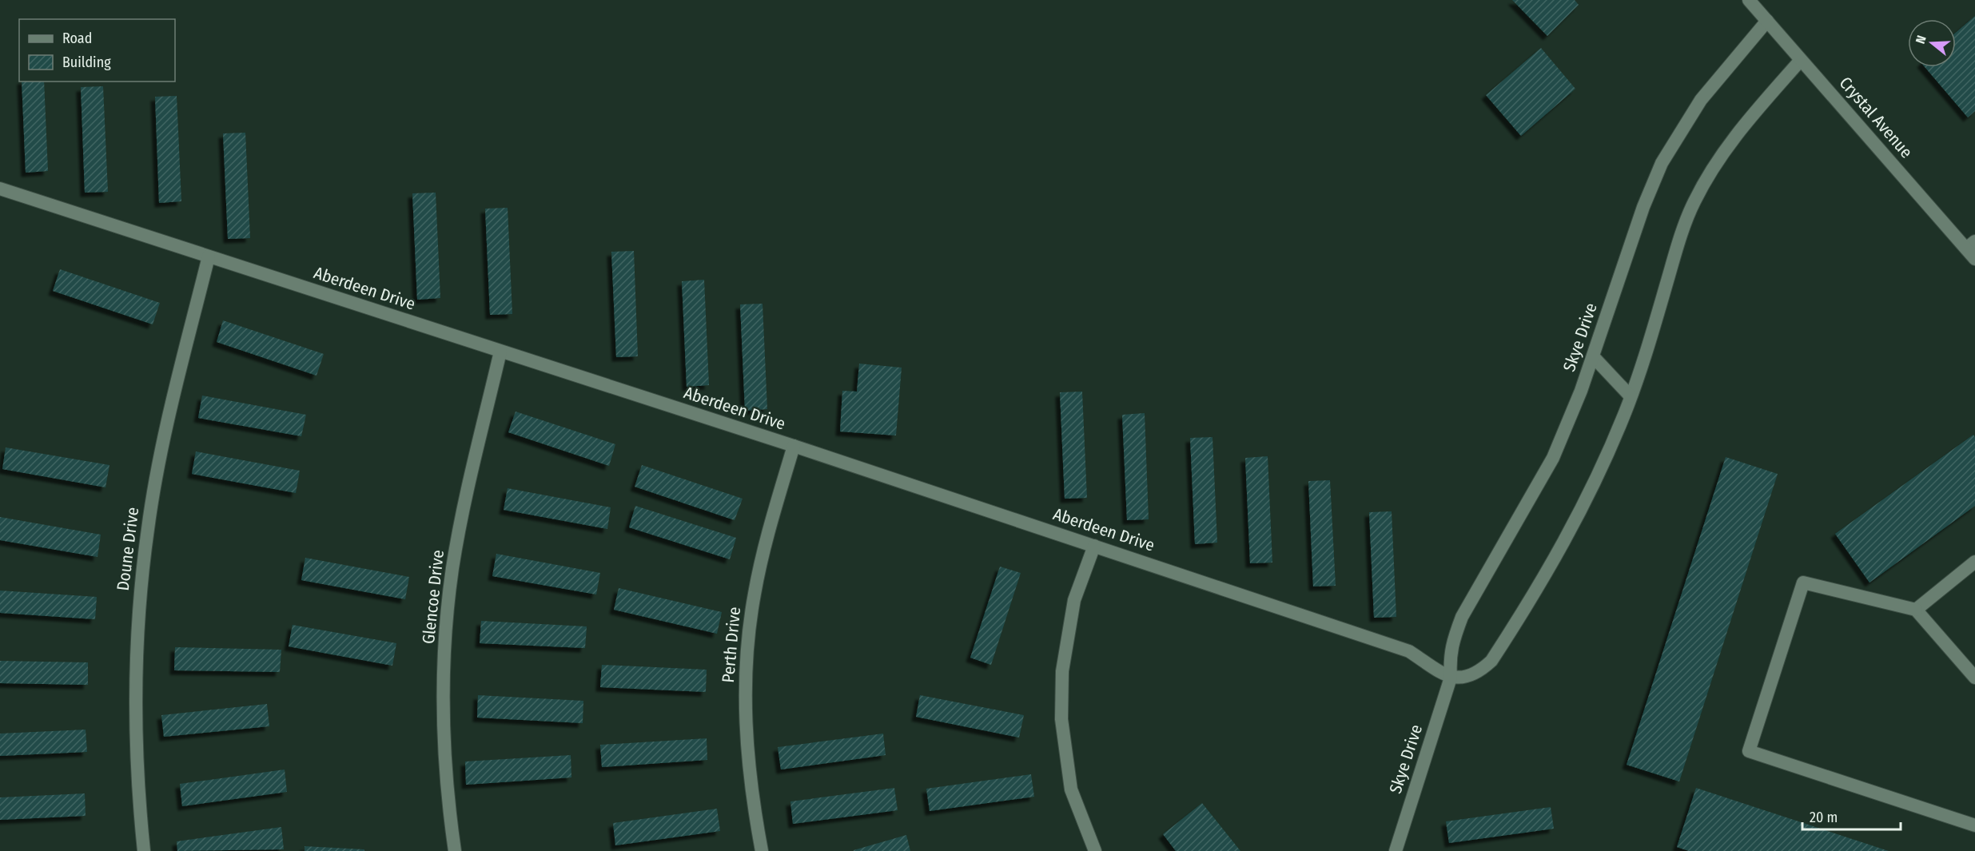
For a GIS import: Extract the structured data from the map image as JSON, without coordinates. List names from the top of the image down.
{
  "streets": {
    "street": [
      "Crystal Avenue",
      "Aberdeen Drive",
      "Skye Drive",
      "Doune Drive",
      "Glencoe Drive",
      "Perth Drive"
    ]
  },
  "crossings": [
    ["Crystal Avenue", "Skye Drive"],
    ["Aberdeen Drive", "Skye Drive"],
    ["Aberdeen Drive", "Doune Drive"],
    ["Aberdeen Drive", "Glencoe Drive"],
    ["Aberdeen Drive", "Perth Drive"]
  ],
  "legend": ["Road", "Building"],
  "scale_bar": "20 m",
  "north": "left"
}
